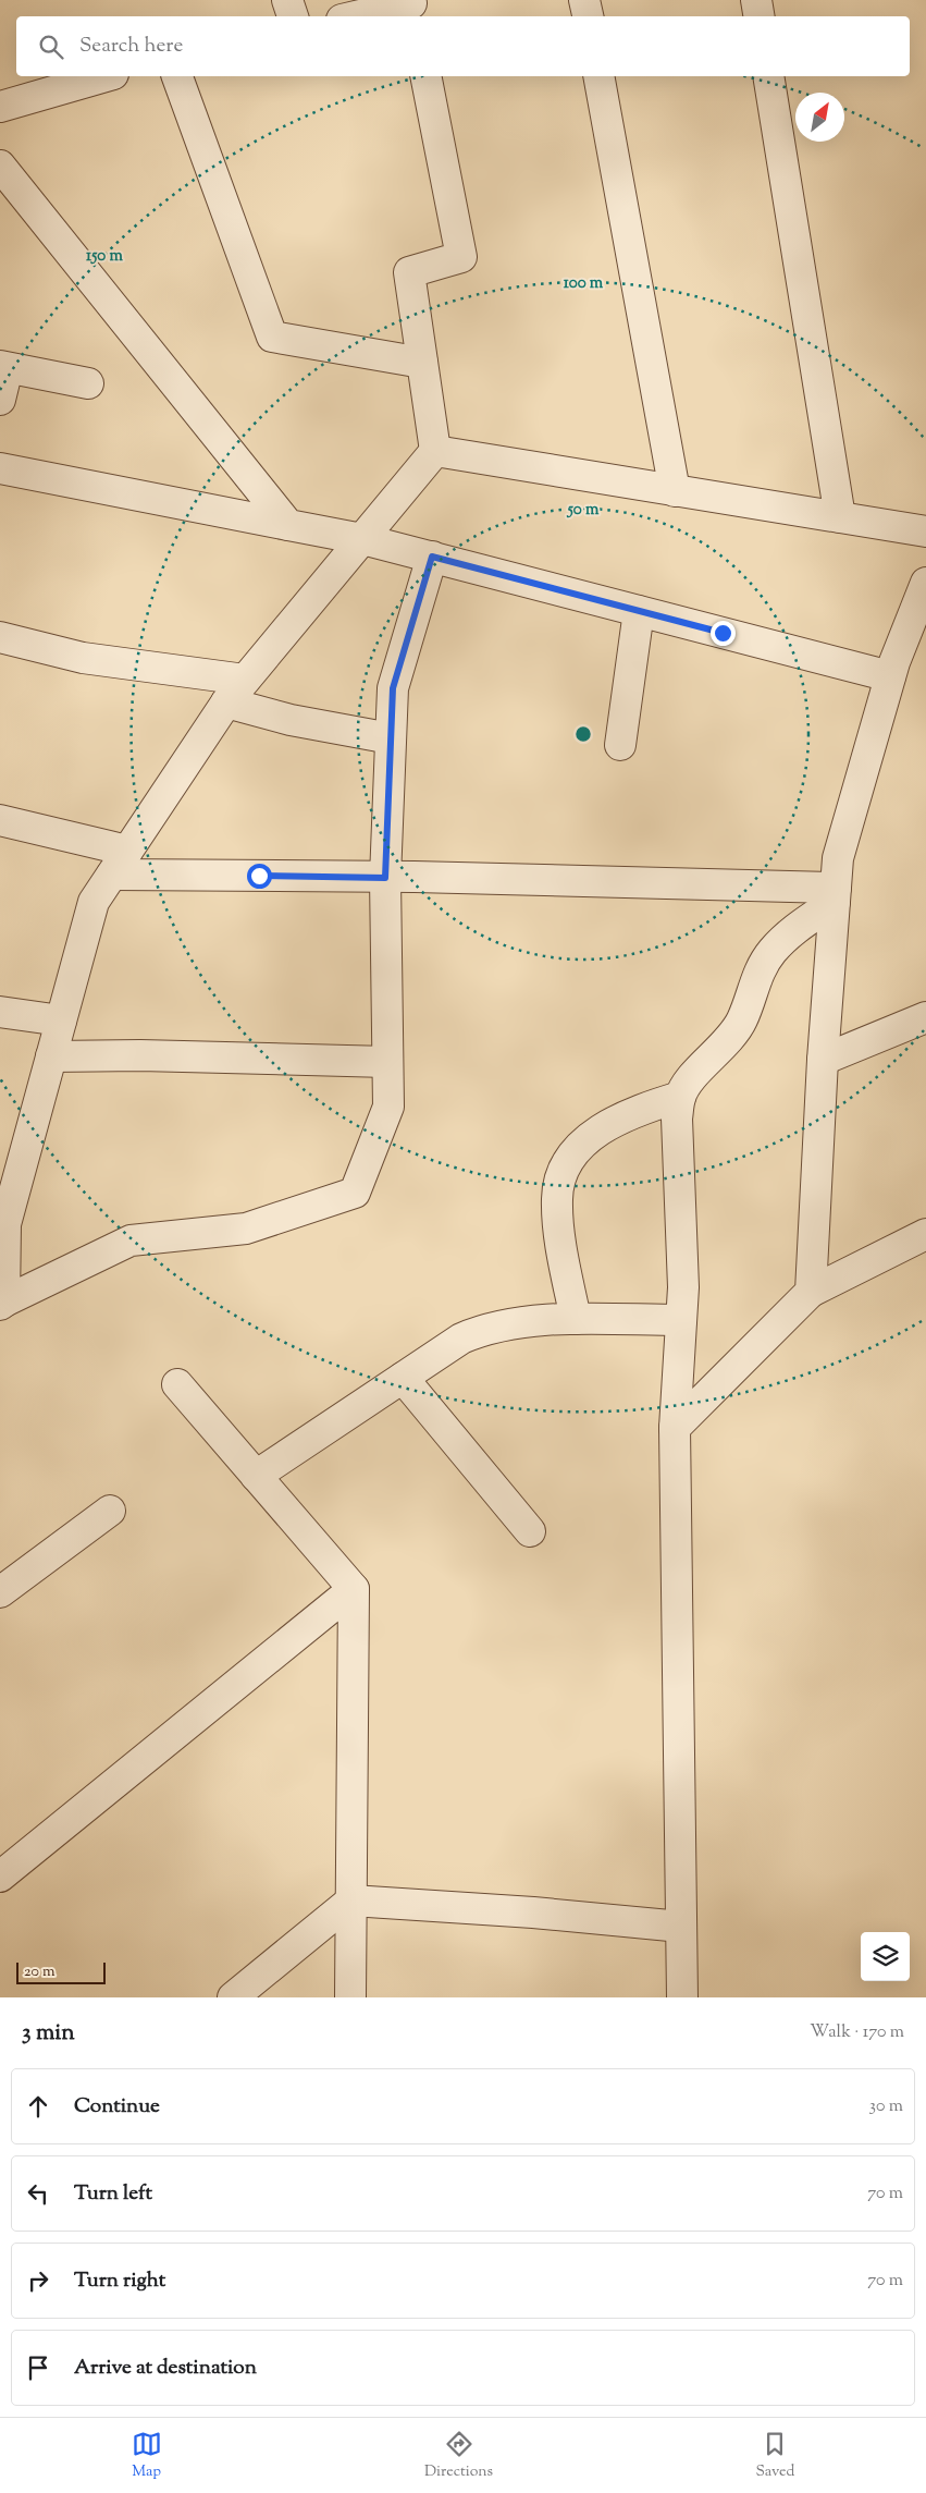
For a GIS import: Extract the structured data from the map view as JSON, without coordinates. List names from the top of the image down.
{
  "scale_bar": "20 m",
  "north": "top right",
  "page": {
    "search": "Search here",
    "scale": "20 m",
    "heading": ["3 min", "Walk · 170 m"],
    "list": [
      ["Continue", "30 m"],
      ["Turn left", "70 m"],
      ["Turn right", "70 m"],
      "Arrive at destination"
    ],
    "nav": ["Map", "Directions", "Saved"]
  },
  "rings": ["150 m", "100 m", "50 m"]
}
